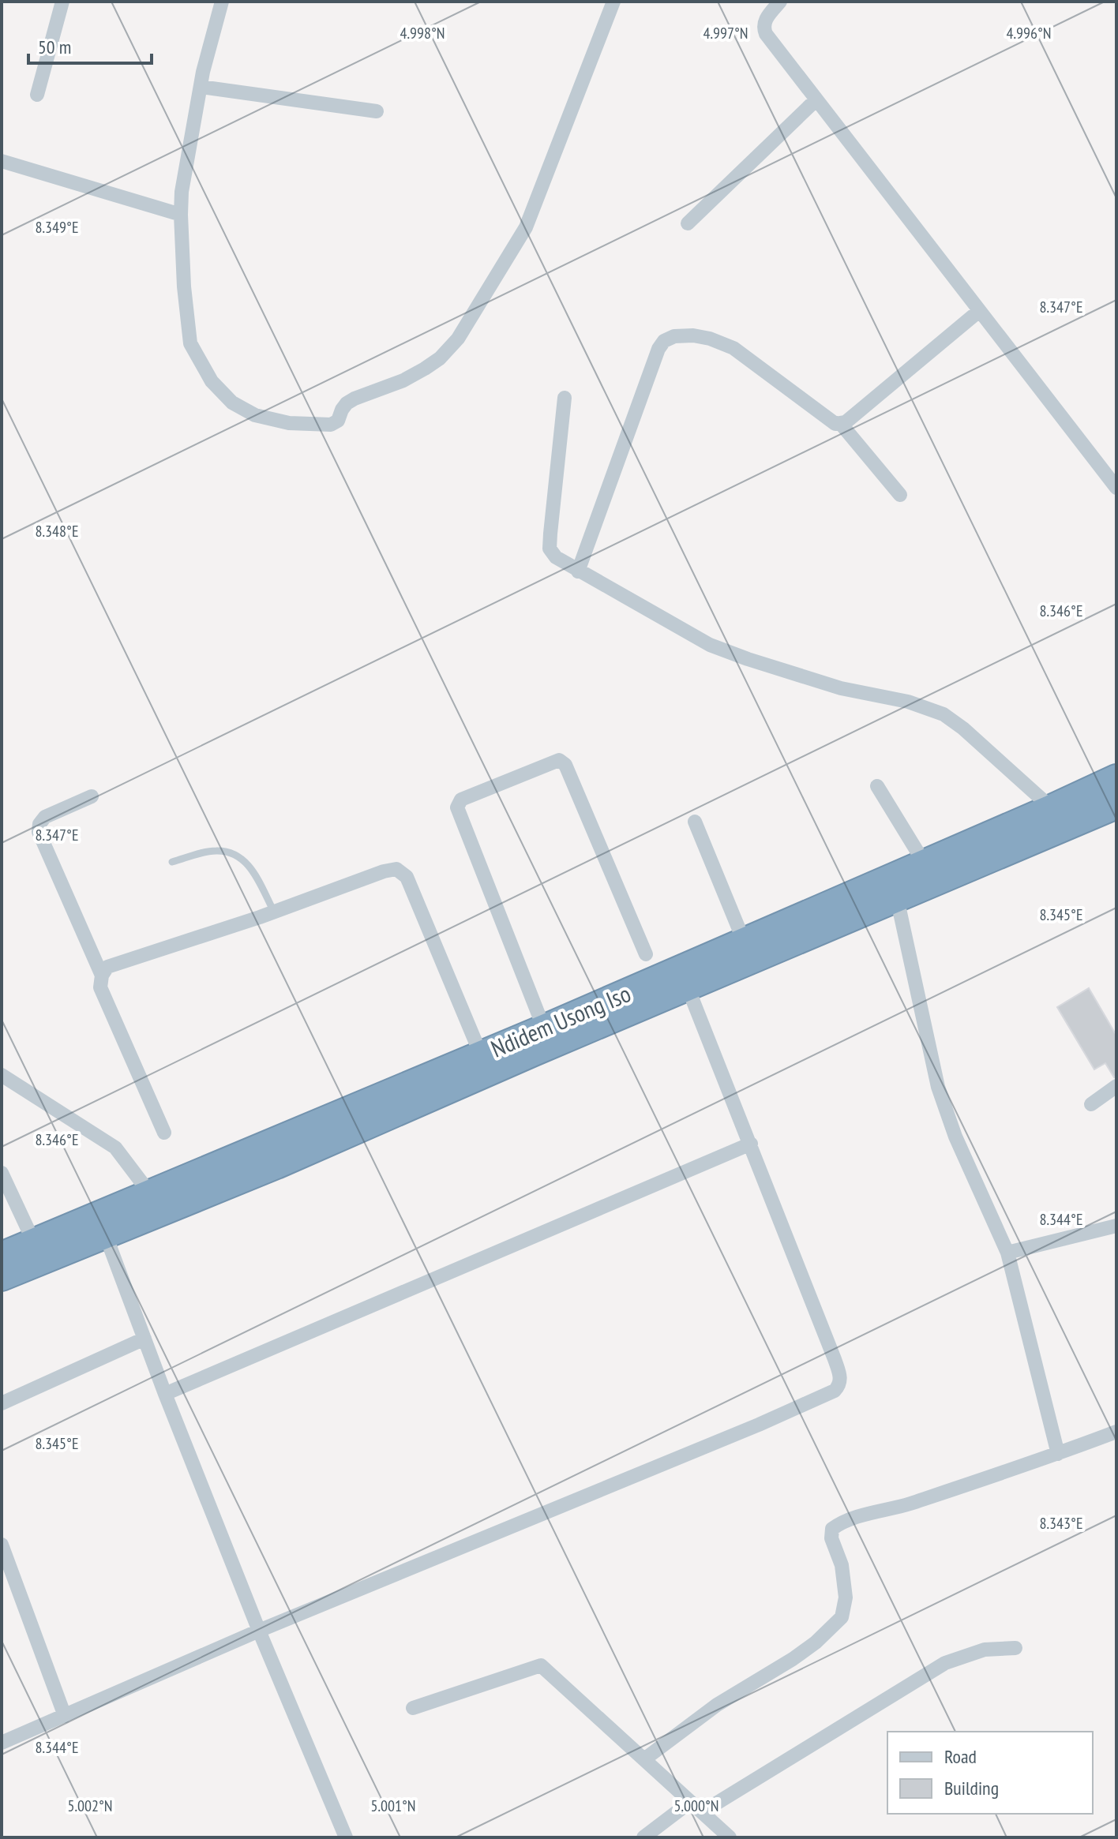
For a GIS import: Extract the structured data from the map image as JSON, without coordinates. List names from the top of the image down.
{
  "streets": {
    "highway": ["Ndidem Usong Iso"]
  },
  "legend": ["Road", "Building"],
  "scale_bar": "50 m",
  "coordinates": [
    "4.998°N",
    "4.997°N",
    "4.996°N",
    "8.349°E",
    "8.347°E",
    "8.348°E",
    "8.346°E",
    "8.345°E",
    "8.344°E",
    "8.343°E",
    "5.002°N",
    "5.001°N",
    "5.000°N"
  ]
}
